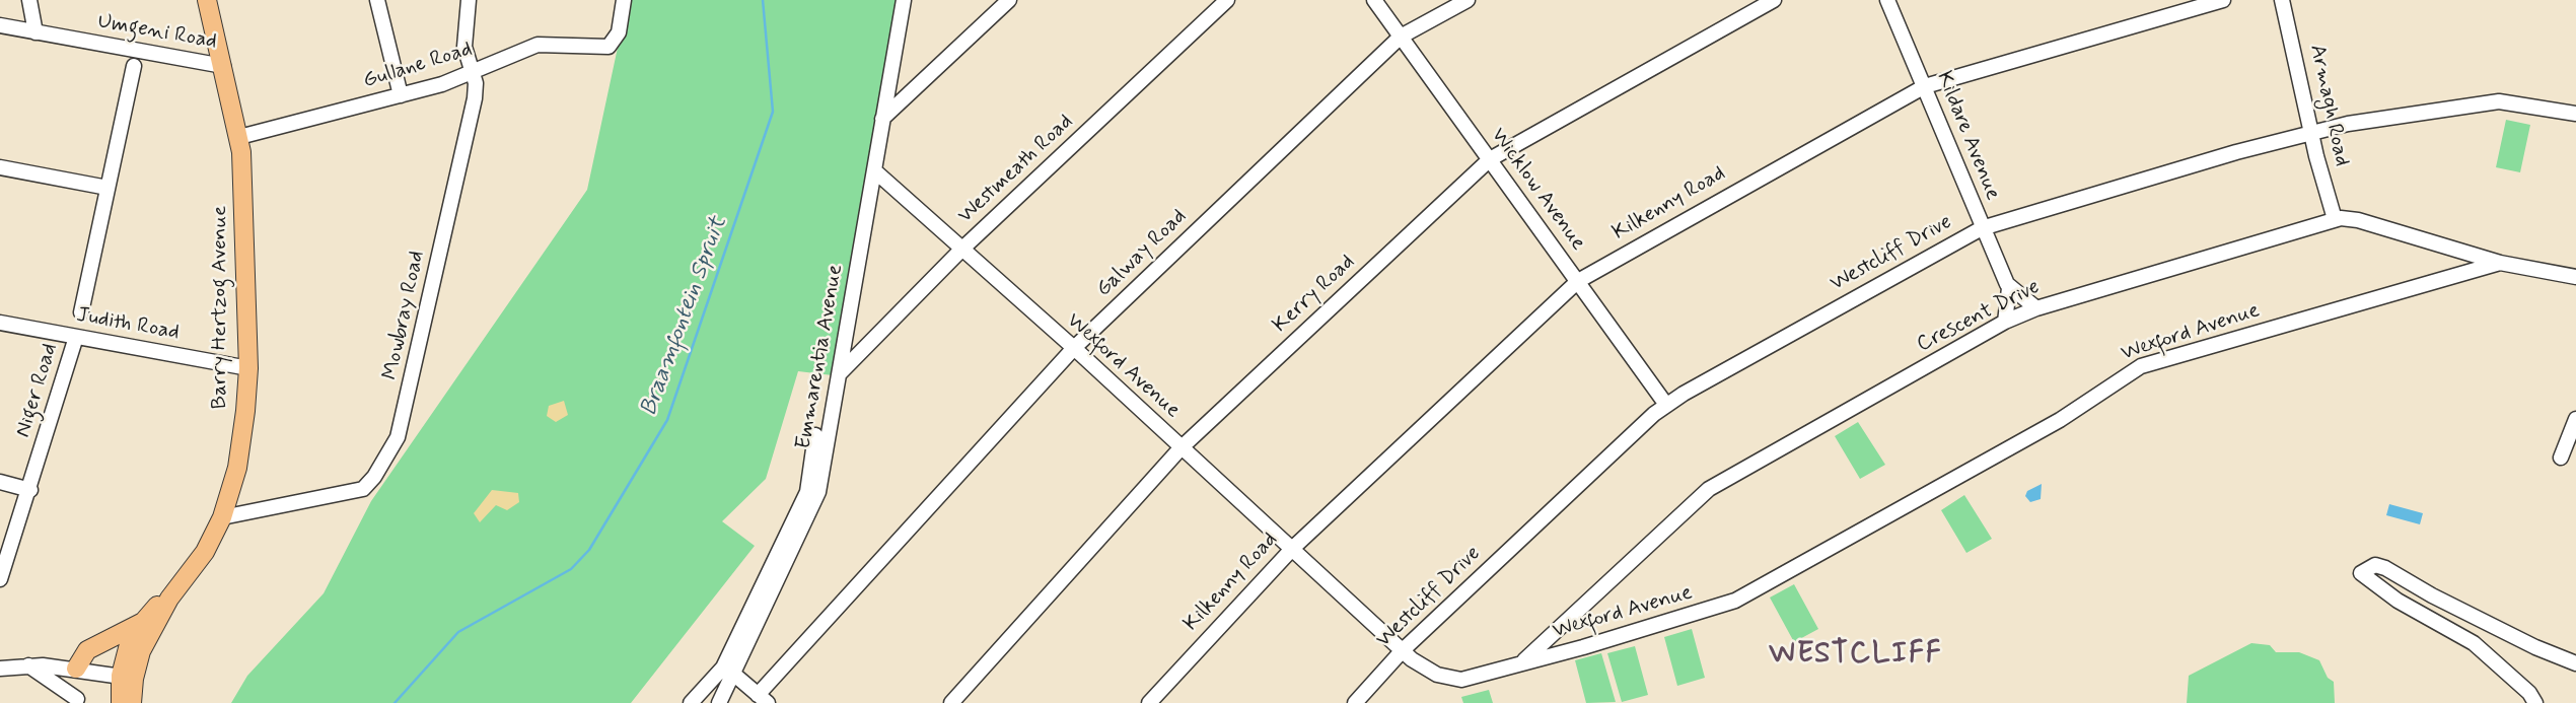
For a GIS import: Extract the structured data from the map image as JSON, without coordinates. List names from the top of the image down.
{
  "streets": {
    "main road": ["Barry Hertzog Avenue"],
    "street": [
      "Umgeni Road",
      "Gullane Road",
      "Armagh Road",
      "Kildare Avenue",
      "Westmeath Road",
      "Wicklow Avenue",
      "Kilkenny Road",
      "Galway Road",
      "Westcliff Drive",
      "Kerry Road",
      "Mowbray Road",
      "Crescent Drive",
      "Judith Road",
      "Wexford Avenue",
      "Emmarentia Avenue",
      "Niger Road"
    ]
  },
  "crossings": [
    ["Umgeni Road", "Barry Hertzog Avenue"],
    ["Gullane Road", "Barry Hertzog Avenue"],
    ["Gullane Road", "Mowbray Road"],
    ["Armagh Road", "Westcliff Drive"],
    ["Armagh Road", "Crescent Drive"],
    ["Kildare Avenue", "Kilkenny Road"],
    ["Kildare Avenue", "Westcliff Drive"],
    ["Kildare Avenue", "Crescent Drive"],
    ["Westmeath Road", "Wexford Avenue"],
    ["Westmeath Road", "Emmarentia Avenue"],
    ["Wicklow Avenue", "Kilkenny Road"],
    ["Wicklow Avenue", "Galway Road"],
    ["Wicklow Avenue", "Westcliff Drive"],
    ["Wicklow Avenue", "Kerry Road"],
    ["Kilkenny Road", "Wexford Avenue"],
    ["Galway Road", "Wexford Avenue"],
    ["Westcliff Drive", "Wexford Avenue"],
    ["Kerry Road", "Wexford Avenue"],
    ["Barry Hertzog Avenue", "Mowbray Road"],
    ["Barry Hertzog Avenue", "Judith Road"],
    ["Crescent Drive", "Wexford Avenue"],
    ["Judith Road", "Niger Road"],
    ["Wexford Avenue", "Emmarentia Avenue"]
  ],
  "districts": ["WESTCLIFF"],
  "water": ["Braamfontein Spruit"]
}
